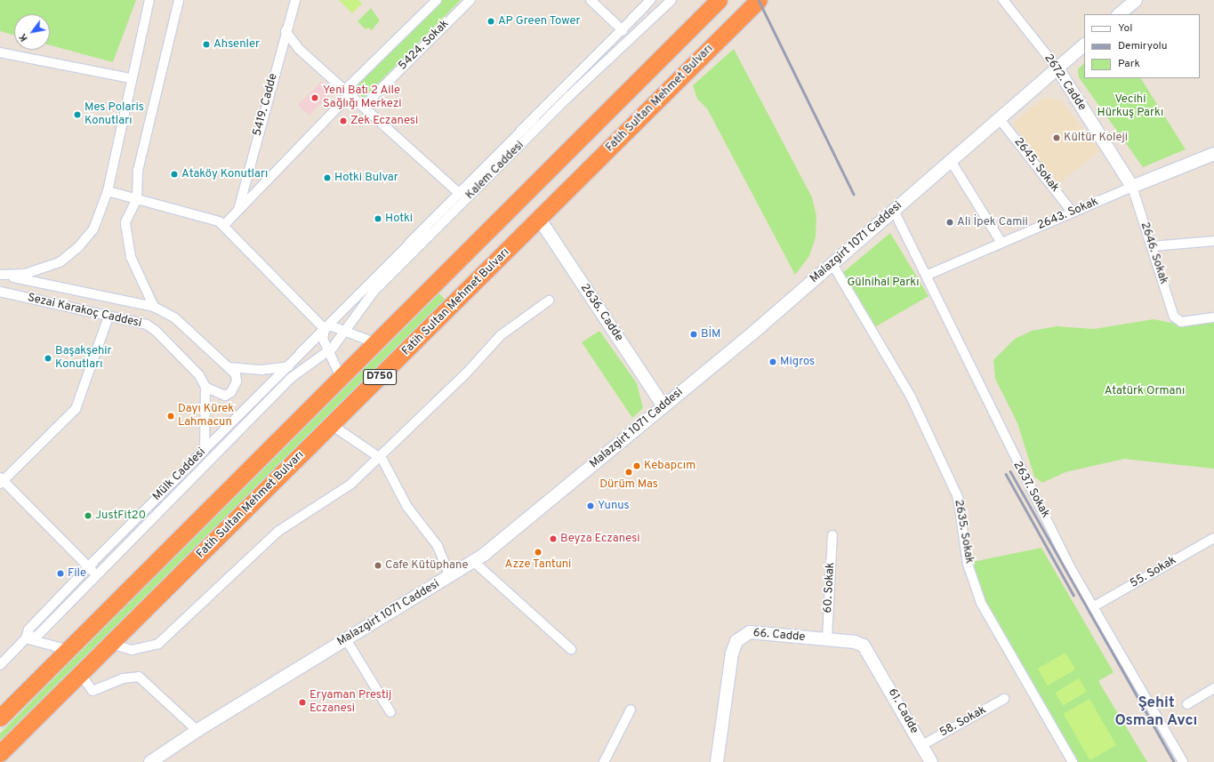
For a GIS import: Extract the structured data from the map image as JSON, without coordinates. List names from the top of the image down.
{
  "streets": {
    "highway": ["Fatih Sultan Mehmet Bulvarı", "D750"],
    "street": [
      "5424. Sokak",
      "2672. Cadde",
      "5419. Cadde",
      "2645. Sokak",
      "Kalem Caddesi",
      "2643. Sokak",
      "Malazgirt 1071 Caddesi",
      "2646. Sokak",
      "Sezai Karakoç Caddesi",
      "2636. Cadde",
      "Mülk Caddesi",
      "2637. Sokak",
      "2635. Sokak",
      "55. Sokak",
      "60. Sokak",
      "66. Cadde",
      "61. Cadde",
      "58. Sokak"
    ]
  },
  "crossings": [
    ["2672. Cadde", "2643. Sokak"],
    ["2672. Cadde", "Malazgirt 1071 Caddesi"],
    ["2672. Cadde", "2646. Sokak"],
    ["Fatih Sultan Mehmet Bulvarı", "2636. Cadde"],
    ["2645. Sokak", "2643. Sokak"],
    ["2645. Sokak", "Malazgirt 1071 Caddesi"],
    ["Kalem Caddesi", "Mülk Caddesi"],
    ["2643. Sokak", "2646. Sokak"],
    ["2643. Sokak", "2637. Sokak"],
    ["Malazgirt 1071 Caddesi", "2636. Cadde"],
    ["Malazgirt 1071 Caddesi", "2637. Sokak"],
    ["Malazgirt 1071 Caddesi", "2635. Sokak"],
    ["2637. Sokak", "55. Sokak"],
    ["60. Sokak", "66. Cadde"],
    ["66. Cadde", "61. Cadde"],
    ["61. Cadde", "58. Sokak"]
  ],
  "districts": ["Şehit Osman Avcı"],
  "parks": ["Vecihi Hürkuş Parkı", "Gülnihal Parkı", "Atatürk Ormanı"],
  "places": [
    "AP Green Tower",
    "Ahsenler",
    "Yeni Batı 2 Aile Sağlığı Merkezi",
    "Mes Polaris Konutları",
    "Zek Eczanesi",
    "Kültür Koleji",
    "Ataköy Konutları",
    "Hotki Bulvar",
    "Hotki",
    "Ali İpek Camii",
    "BİM",
    "Başakşehir Konutları",
    "Migros",
    "Dayı Kürek Lahmacun",
    "Kebapcım",
    "Dürüm Mas",
    "Yunus",
    "JustFit20",
    "Beyza Eczanesi",
    "Azze Tantuni",
    "Cafe Kütüphane",
    "File",
    "Eryaman Prestij Eczanesi"
  ],
  "legend": ["Yol", "Demiryolu", "Park"],
  "north": "bottom left"
}
